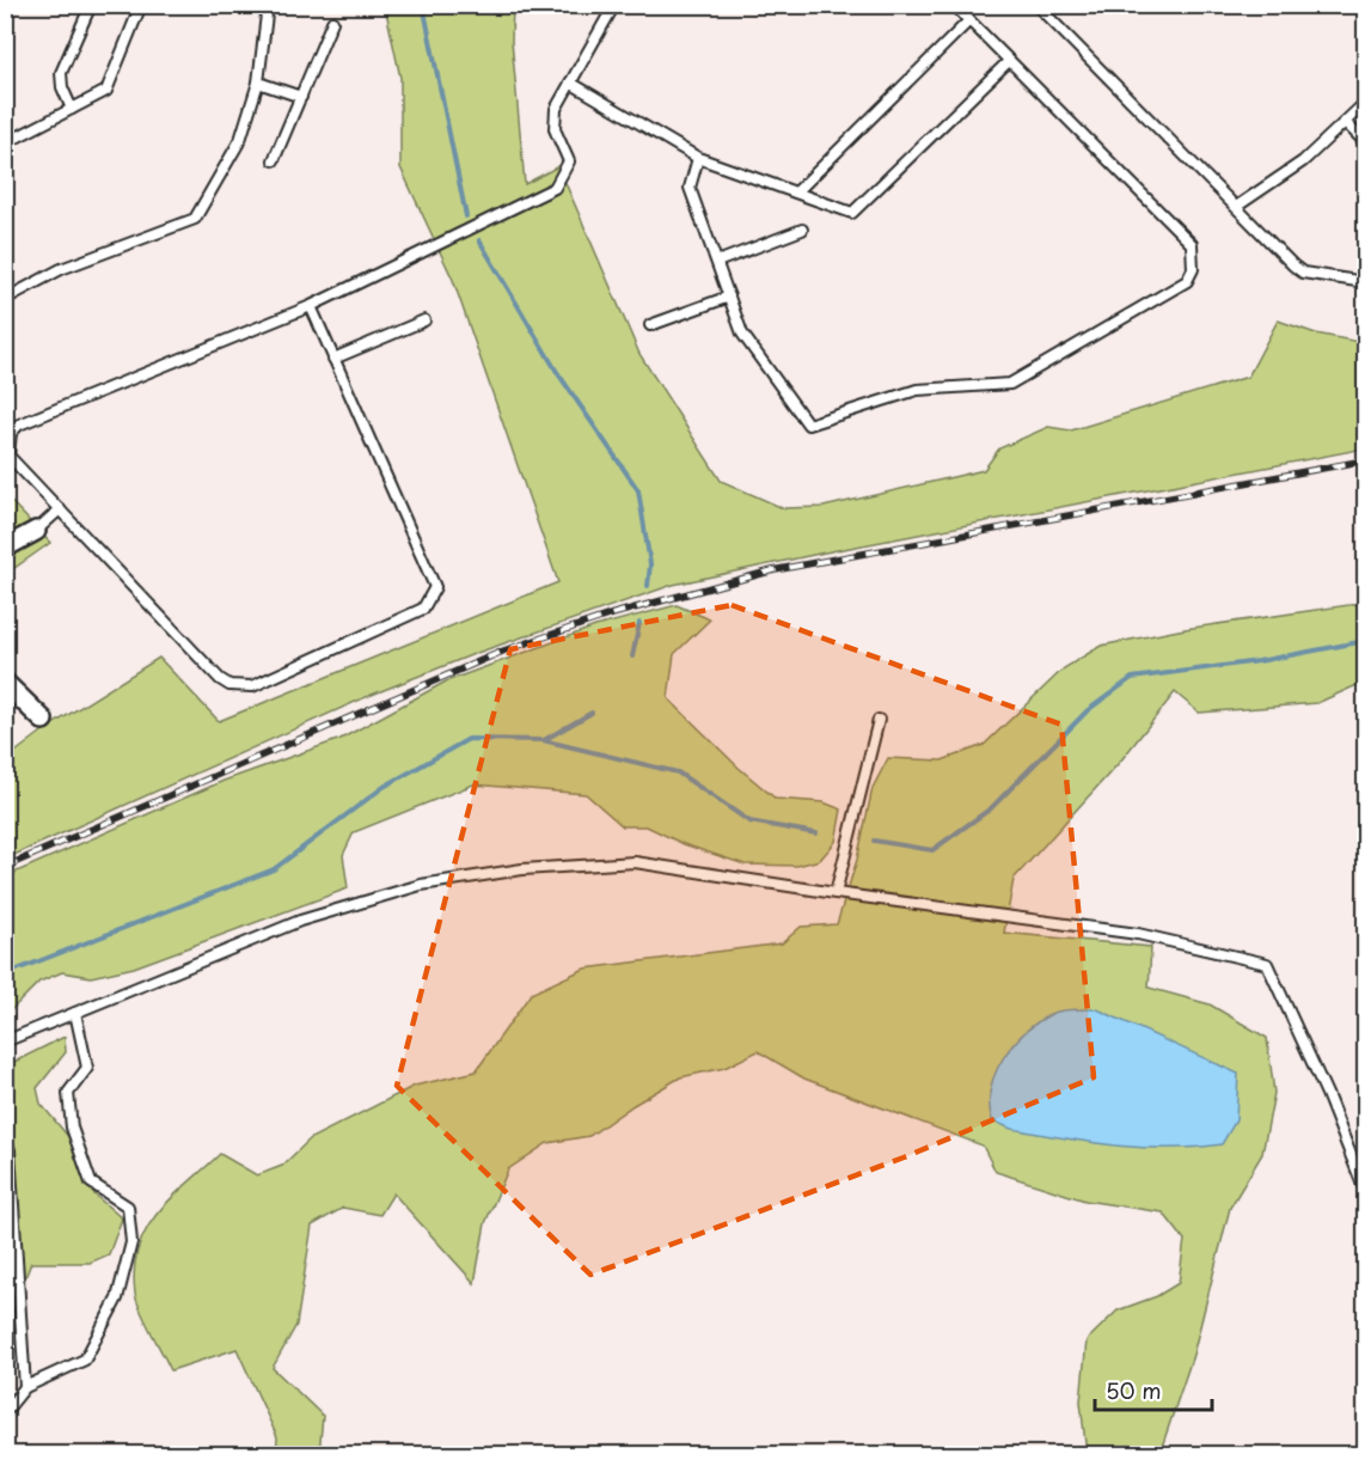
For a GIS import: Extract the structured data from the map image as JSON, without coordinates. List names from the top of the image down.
{
  "scale_bar": "50 m"
}
